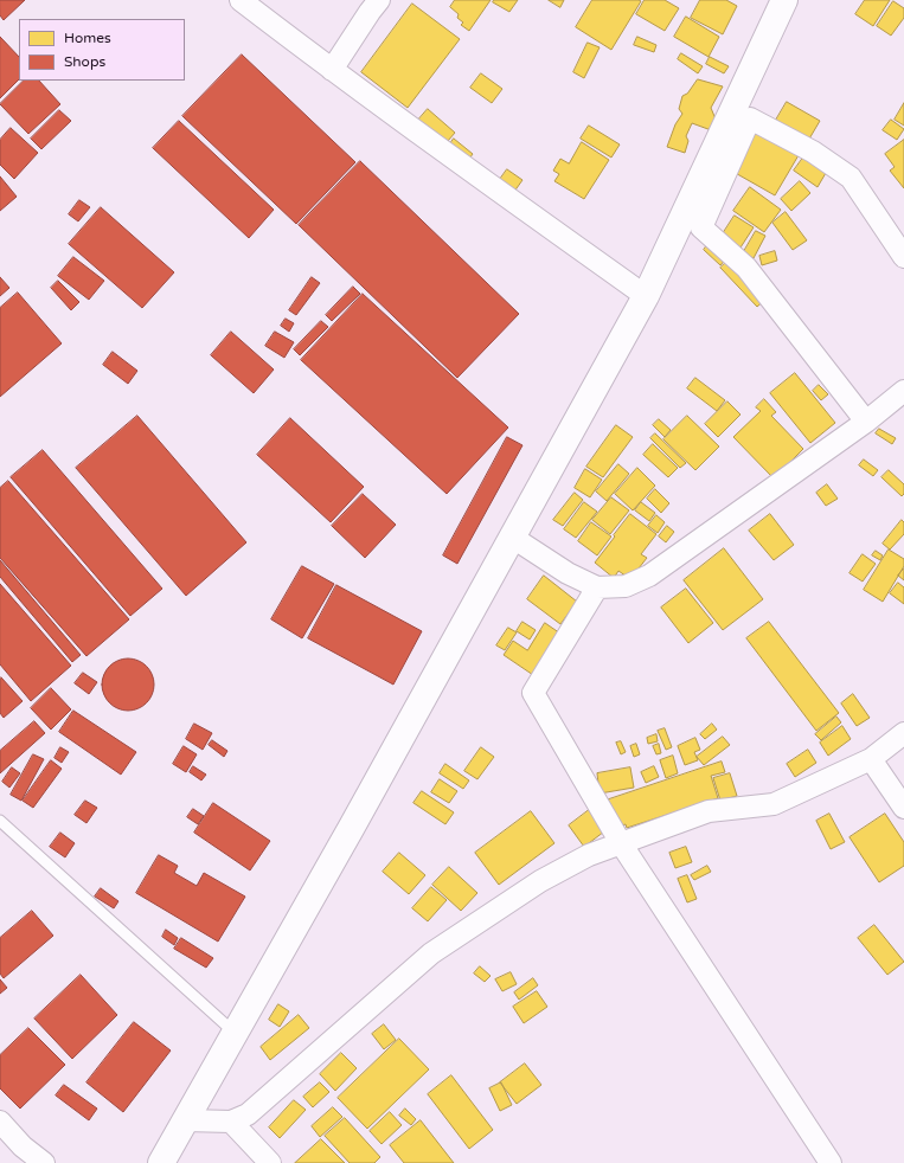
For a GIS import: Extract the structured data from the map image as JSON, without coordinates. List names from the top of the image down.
{
  "legend": ["Homes", "Shops"]
}
